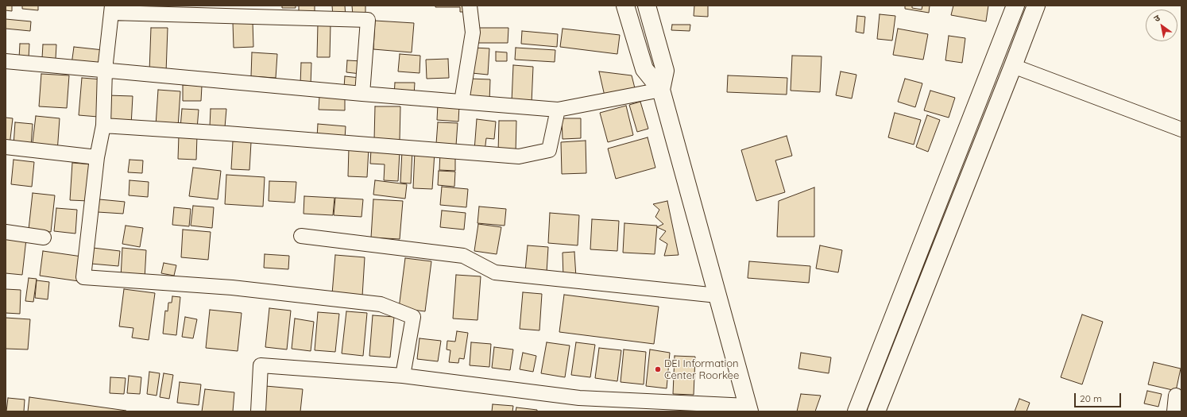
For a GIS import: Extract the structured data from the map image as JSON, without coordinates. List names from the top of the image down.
{
  "places": ["DEI Information Center Roorkee"],
  "scale_bar": "20 m",
  "north": "top left"
}
